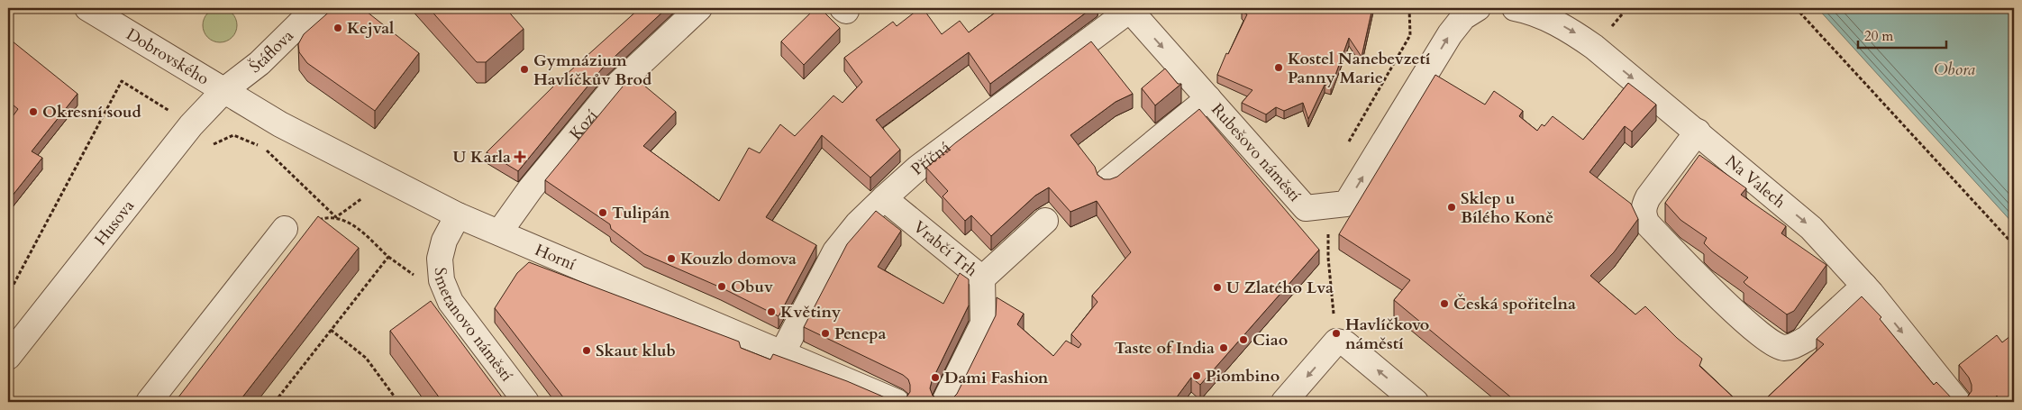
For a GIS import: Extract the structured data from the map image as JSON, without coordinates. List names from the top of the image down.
{
  "streets": {
    "street": [
      "Štáflova",
      "Dobrovského",
      "Kozí",
      "Rubešovo náměstí",
      "Příčná",
      "Na Valech",
      "Husova",
      "Vrabčí Trh",
      "Horní",
      "Smetanovo náměstí"
    ]
  },
  "crossings": [
    ["Štáflova", "Dobrovského"],
    ["Štáflova", "Husova"],
    ["Štáflova", "Horní"],
    ["Dobrovského", "Husova"],
    ["Dobrovského", "Horní"],
    ["Kozí", "Horní"],
    ["Rubešovo náměstí", "Příčná"],
    ["Příčná", "Vrabčí Trh"],
    ["Příčná", "Horní"],
    ["Husova", "Horní"],
    ["Horní", "Smetanovo náměstí"]
  ],
  "one_way": ["Na Valech"],
  "water": ["Obora"],
  "places": {
    "other": [
      "Kejval",
      "Kostel Nanebevzetí Panny Marie",
      "Gymnázium Havlíčkův Brod",
      "Okresní soud",
      "Sklep u Bílého Koně",
      "Tulipán",
      "Kouzlo domova",
      "Obuv",
      "U Zlatého Lva",
      "Česká spořitelna",
      "Květiny",
      "Penepa",
      "Havlíčkovo náměstí",
      "Ciao",
      "Taste of India",
      "Skaut klub",
      "Piombino",
      "Dami Fashion"
    ],
    "health": ["U Karla"]
  },
  "scale_bar": "20 m"
}
